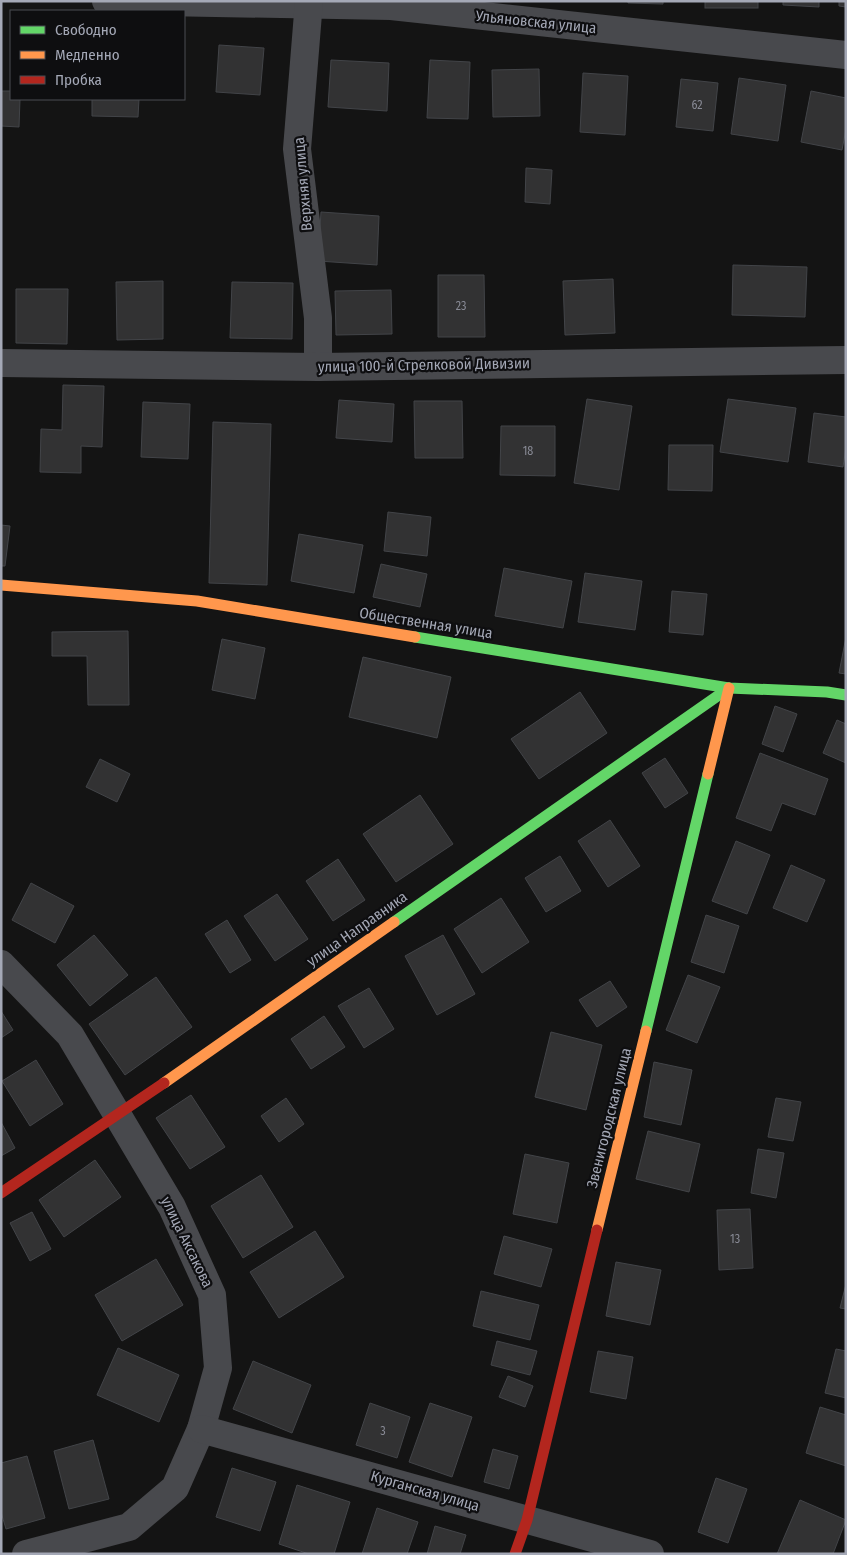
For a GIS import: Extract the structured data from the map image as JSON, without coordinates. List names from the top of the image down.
{
  "streets": {
    "street": [
      "Ульяновская улица",
      "Верхняя улица",
      "улица 100-й Стрелковой Дивизии",
      "Общественная улица",
      "улица Направника",
      "Звенигородская улица",
      "улица Аксакова",
      "Курганская улица"
    ]
  },
  "crossings": [
    ["Ульяновская улица", "Верхняя улица"],
    ["Верхняя улица", "улица 100-й Стрелковой Дивизии"],
    ["Общественная улица", "улица Направника"],
    ["Общественная улица", "Звенигородская улица"],
    ["улица Направника", "Звенигородская улица"],
    ["улица Направника", "улица Аксакова"],
    ["Звенигородская улица", "Курганская улица"],
    ["улица Аксакова", "Курганская улица"]
  ],
  "house_numbers": [
    "62",
    "23",
    "18",
    "13",
    "3"
  ],
  "legend": ["Свободно", "Медленно", "Пробка"]
}
